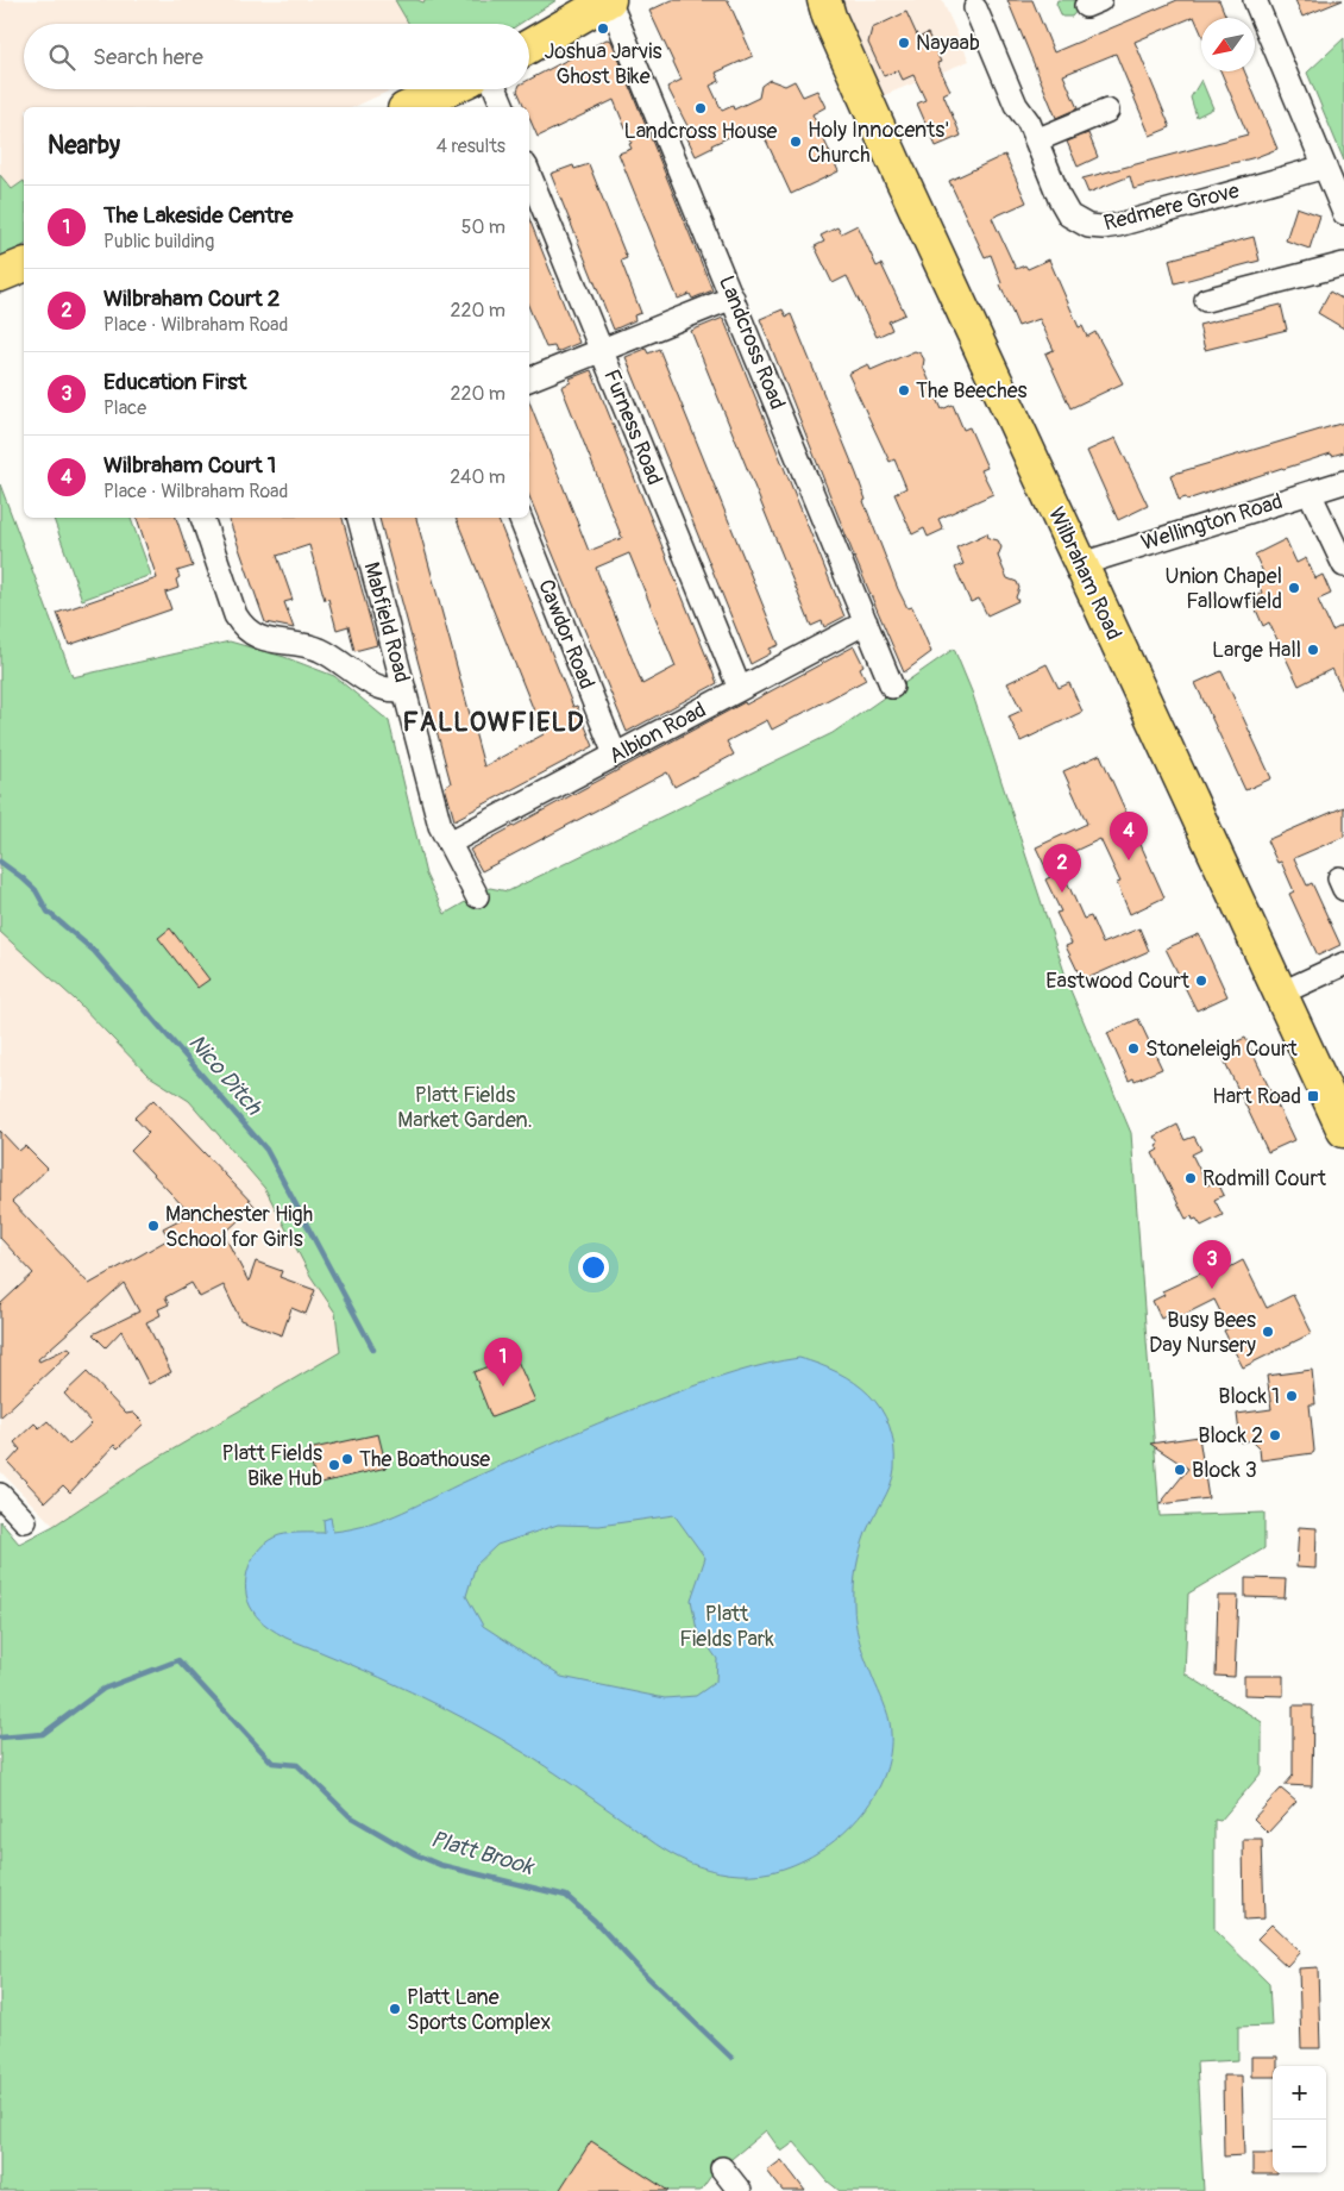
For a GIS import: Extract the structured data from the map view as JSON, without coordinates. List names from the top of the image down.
{
  "streets": {
    "highway": ["Wilbraham Road"],
    "street": [
      "Redmere Grove",
      "Landcross Road",
      "Furness Road",
      "Wellington Road",
      "Mabfield Road",
      "Cawdor Road",
      "Albion Road"
    ]
  },
  "crossings": [
    ["Landcross Road", "Albion Road"],
    ["Furness Road", "Albion Road"],
    ["Wellington Road", "Wilbraham Road"],
    ["Mabfield Road", "Albion Road"],
    ["Cawdor Road", "Albion Road"]
  ],
  "districts": ["FALLOWFIELD"],
  "water": ["Nico Ditch", "Platt Brook"],
  "parks": ["Platt Fields Market Garden.", "Platt Fields Park"],
  "places": {
    "other": [
      "Joshua Jarvis Ghost Bike",
      "Nayaab",
      "Landcross House",
      "Holy Innocents' Church",
      "The Beeches",
      "Union Chapel Fallowfield",
      "Large Hall",
      "Eastwood Court",
      "Stoneleigh Court",
      "Rodmill Court",
      "Manchester High School for Girls",
      "Busy Bees Day Nursery",
      "Block 1",
      "Block 2",
      "The Boathouse",
      "Platt Fields Bike Hub",
      "Block 3",
      "Platt Lane Sports Complex"
    ],
    "transit": ["Hart Road"]
  },
  "north": "bottom left",
  "page": {
    "search": "Search here",
    "heading": ["Nearby", "4 results"],
    "list": [
      {
        "mark": "1",
        "name": "The Lakeside Centre",
        "note": "Public building",
        "value": "50 m"
      },
      {
        "mark": "2",
        "name": "Wilbraham Court 2",
        "note": "Place · Wilbraham Road",
        "value": "220 m"
      },
      {
        "mark": "3",
        "name": "Education First",
        "note": "Place",
        "value": "220 m"
      },
      {
        "mark": "4",
        "name": "Wilbraham Court 1",
        "note": "Place · Wilbraham Road",
        "value": "240 m"
      }
    ],
    "pins": [
      "4",
      "2",
      "3",
      "1"
    ],
    "map_buttons": ["+", "−"]
  }
}
